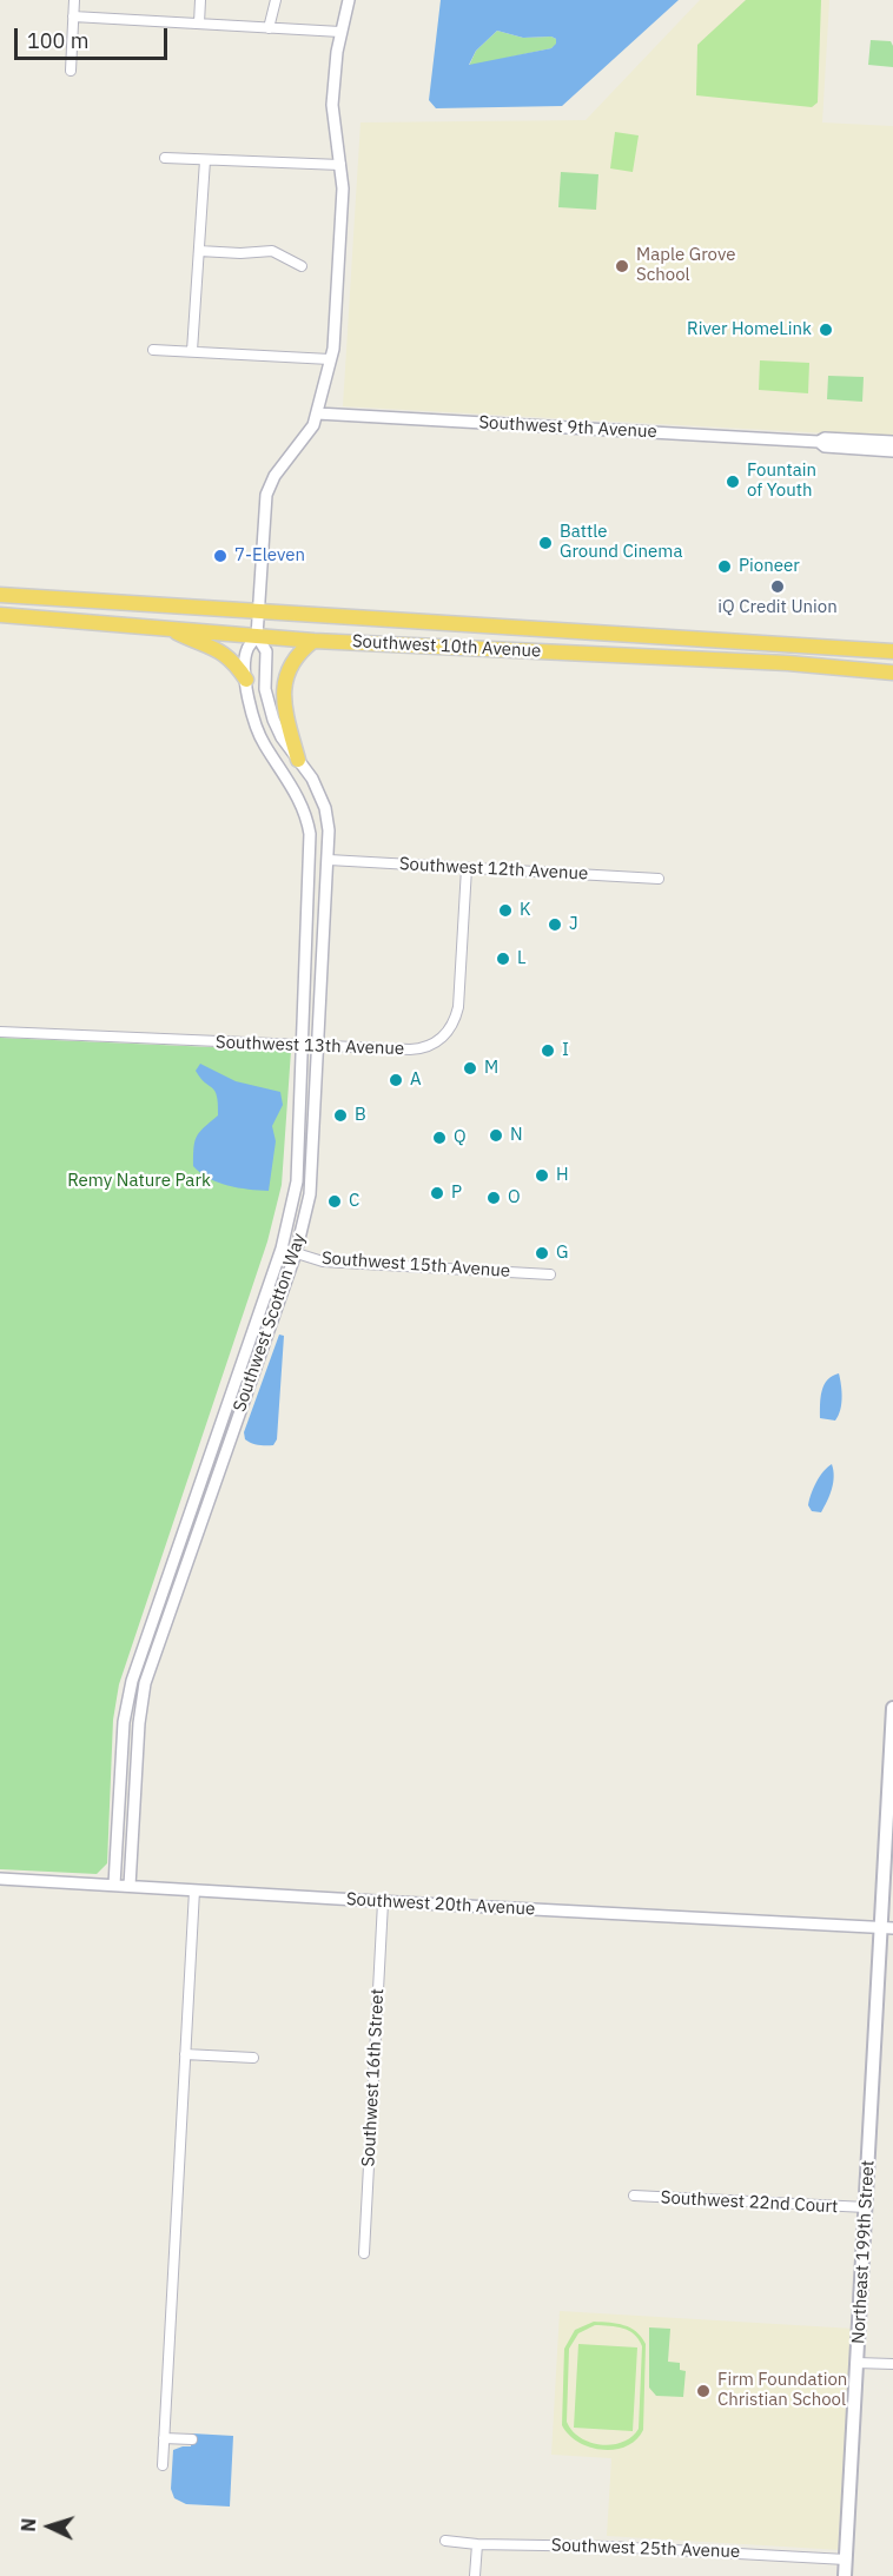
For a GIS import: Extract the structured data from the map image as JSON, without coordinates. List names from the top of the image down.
{
  "streets": {
    "highway": ["Southwest 10th Avenue"],
    "main road": ["Northeast 199th Street"],
    "street": [
      "Southwest 9th Avenue",
      "Southwest 12th Avenue",
      "Southwest 13th Avenue",
      "Southwest 15th Avenue",
      "Southwest Scotton Way",
      "Southwest 20th Avenue",
      "Southwest 16th Street",
      "Southwest 22nd Court",
      "Southwest 25th Avenue"
    ]
  },
  "crossings": [
    ["Southwest 9th Avenue", "Southwest Scotton Way"],
    ["Southwest 10th Avenue", "Southwest Scotton Way"],
    ["Southwest 12th Avenue", "Southwest 13th Avenue"],
    ["Southwest 12th Avenue", "Southwest Scotton Way"],
    ["Southwest 13th Avenue", "Southwest Scotton Way"],
    ["Southwest 15th Avenue", "Southwest Scotton Way"],
    ["Southwest Scotton Way", "Southwest 20th Avenue"],
    ["Southwest 20th Avenue", "Southwest 16th Street"],
    ["Southwest 20th Avenue", "Northeast 199th Street"],
    ["Southwest 22nd Court", "Northeast 199th Street"],
    ["Northeast 199th Street", "Southwest 25th Avenue"]
  ],
  "parks": ["Remy Nature Park"],
  "places": [
    "Maple Grove School",
    "River HomeLink",
    "Fountain of Youth",
    "Battle Ground Cinema",
    "7-Eleven",
    "Pioneer",
    "iQ Credit Union",
    "K",
    "J",
    "L",
    "I",
    "M",
    "A",
    "B",
    "N",
    "Q",
    "H",
    "P",
    "O",
    "C",
    "G",
    "Firm Foundation Christian School"
  ],
  "scale_bar": "100 m",
  "north": "left"
}
